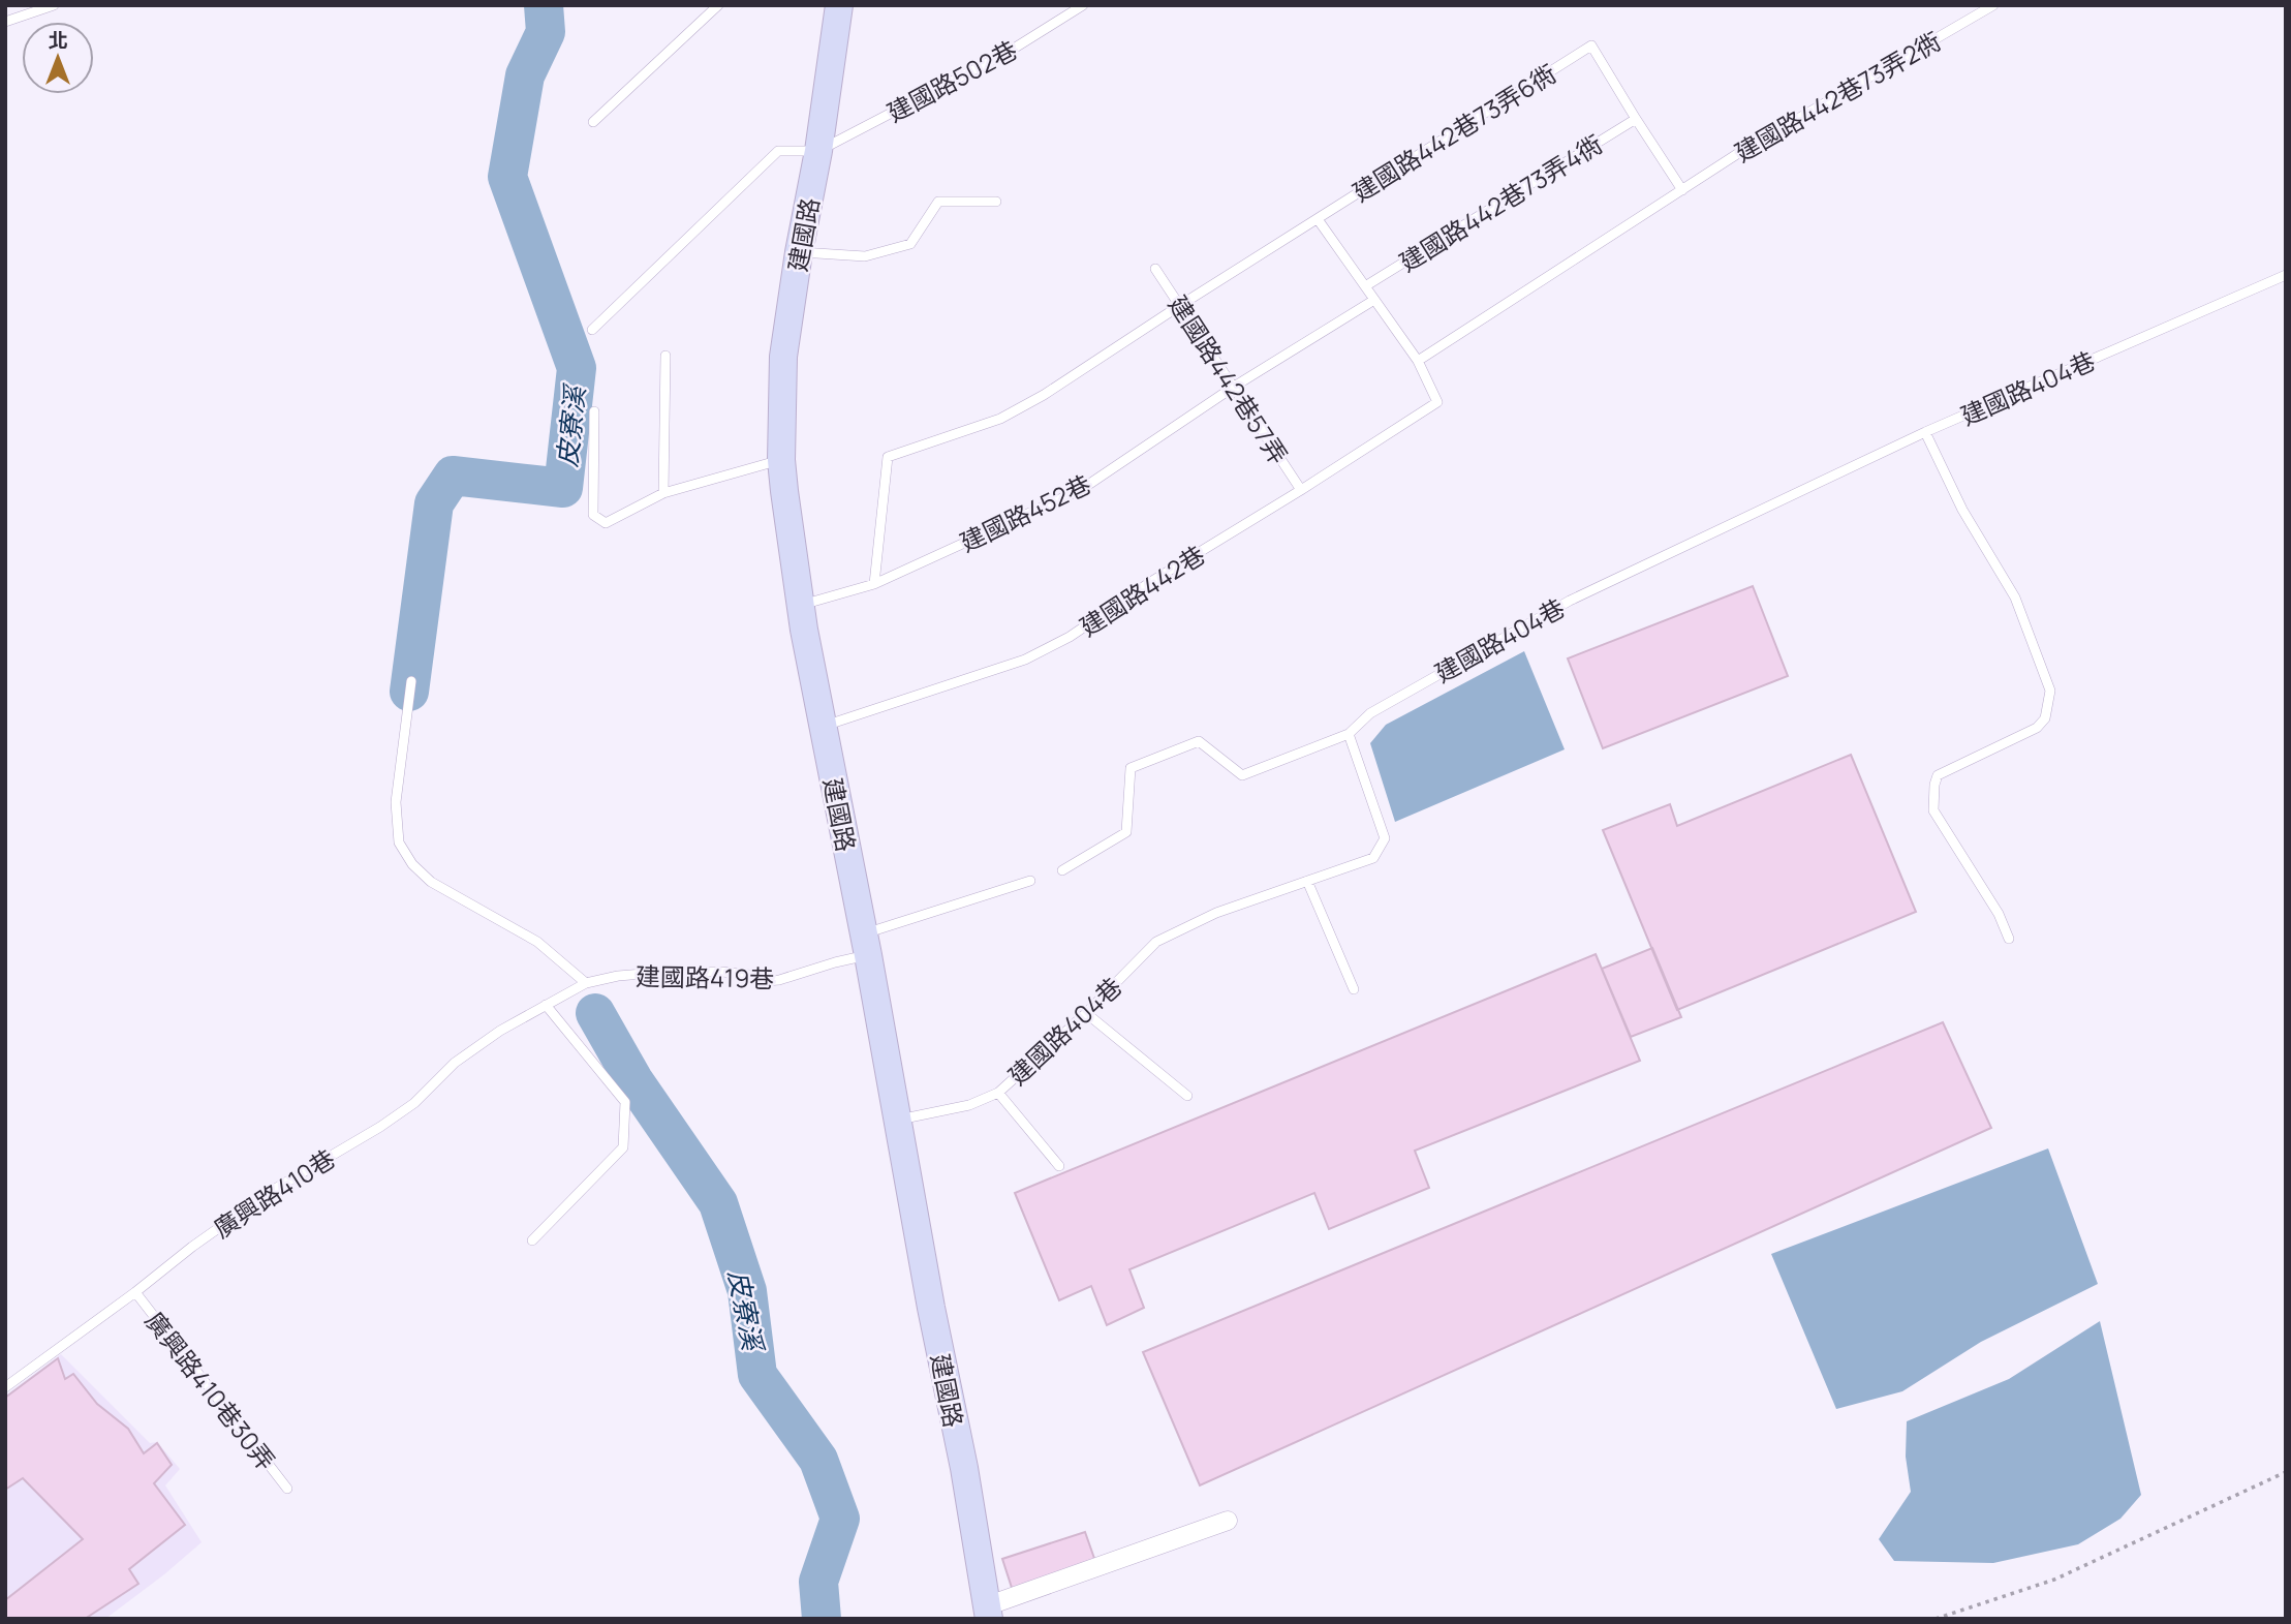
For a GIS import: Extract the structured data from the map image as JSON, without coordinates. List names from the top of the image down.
{
  "streets": {
    "street": ["建國路"],
    "lane": [
      "建國路502巷",
      "建國路442巷73弄2衖",
      "建國路442巷73弄6衖",
      "建國路442巷73弄4衖",
      "建國路442巷57弄",
      "建國路404巷",
      "建國路452巷",
      "建國路442巷",
      "建國路419巷",
      "廣興路410巷",
      "廣興路410巷30弄"
    ]
  },
  "crossings": [
    ["建國路502巷", "建國路"],
    ["建國路442巷73弄2衖", "建國路442巷"],
    ["建國路442巷73弄6衖", "建國路442巷73弄4衖"],
    ["建國路442巷73弄6衖", "建國路442巷57弄"],
    ["建國路442巷73弄6衖", "建國路452巷"],
    ["建國路", "建國路404巷"],
    ["建國路", "建國路452巷"],
    ["建國路", "建國路442巷"],
    ["建國路", "建國路419巷"],
    ["建國路442巷57弄", "建國路452巷"],
    ["建國路442巷57弄", "建國路442巷"],
    ["建國路419巷", "廣興路410巷"],
    ["廣興路410巷", "廣興路410巷30弄"]
  ],
  "water": ["皮寮溪"],
  "north": "top"
}
